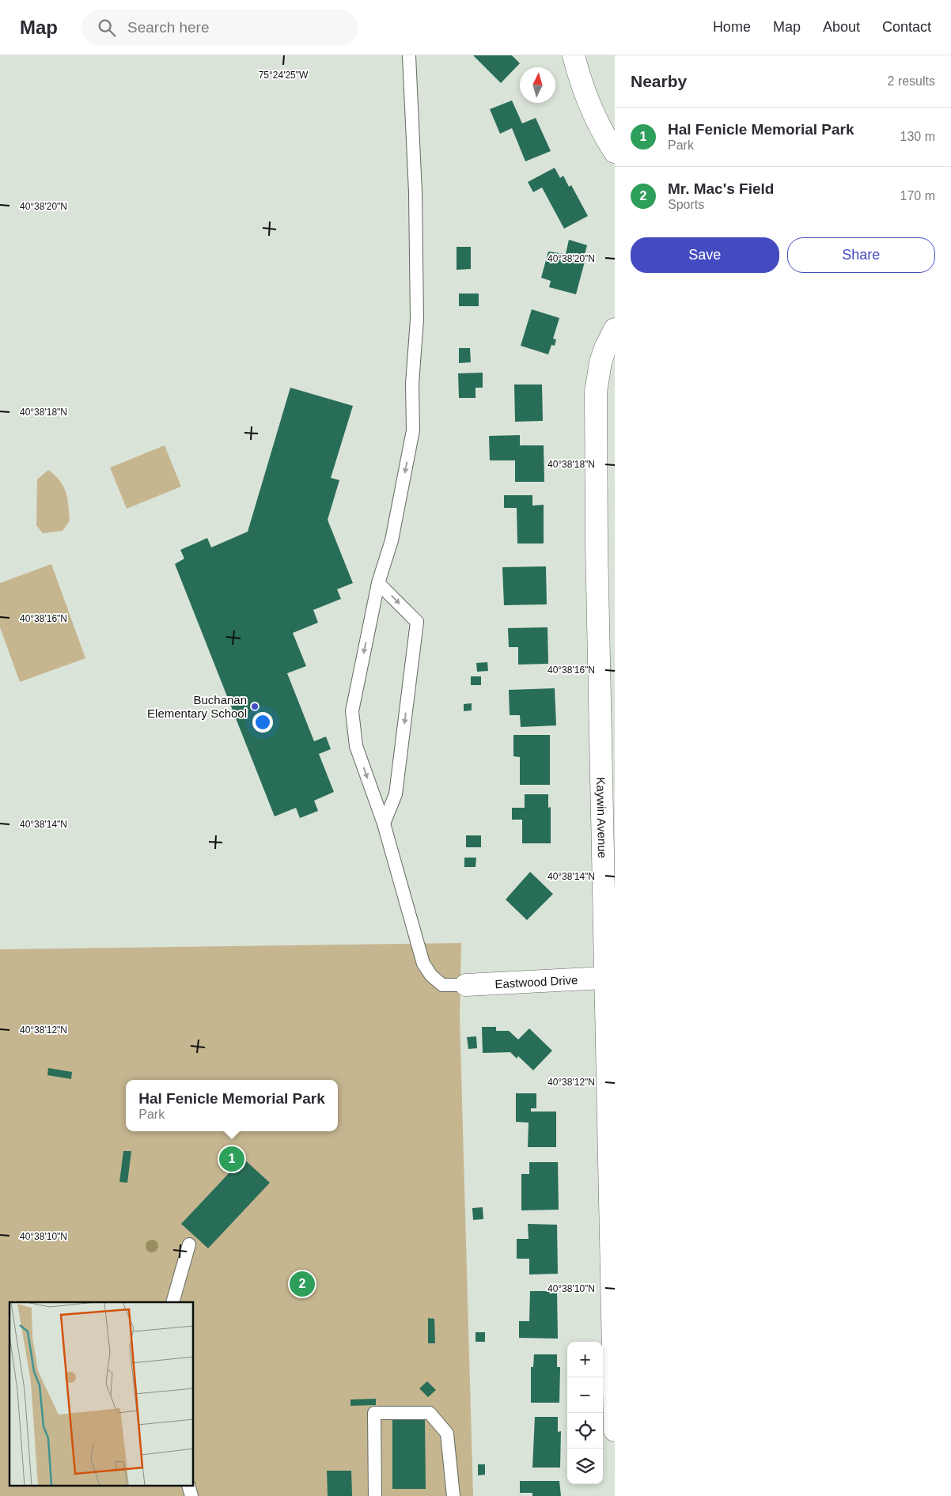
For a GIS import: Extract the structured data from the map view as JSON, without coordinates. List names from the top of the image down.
{
  "streets": {
    "street": ["Kaywin Avenue", "Eastwood Drive"]
  },
  "crossings": [
    ["Kaywin Avenue", "Eastwood Drive"]
  ],
  "places": ["Buchanan Elementary School"],
  "north": "top",
  "page": {
    "header": "Map",
    "search": "Search here",
    "nav": [
      "Home",
      "Map",
      "About",
      "Contact"
    ],
    "heading": ["Nearby", "2 results"],
    "list": [
      {
        "mark": "1",
        "name": "Hal Fenicle Memorial Park",
        "note": "Park",
        "value": "130 m"
      },
      {
        "mark": "2",
        "name": "Mr. Mac's Field",
        "note": "Sports",
        "value": "170 m"
      }
    ],
    "buttons": ["Save", "Share"],
    "popup": ["Hal Fenicle Memorial Park", "Park"],
    "pins": ["1", "2"],
    "map_buttons": ["+", "−"]
  },
  "coordinates": [
    "75°24'25\"W",
    "40°38'20\"N",
    "40°38'18\"N",
    "40°38'16\"N",
    "40°38'14\"N",
    "40°38'12\"N",
    "40°38'10\"N"
  ]
}
